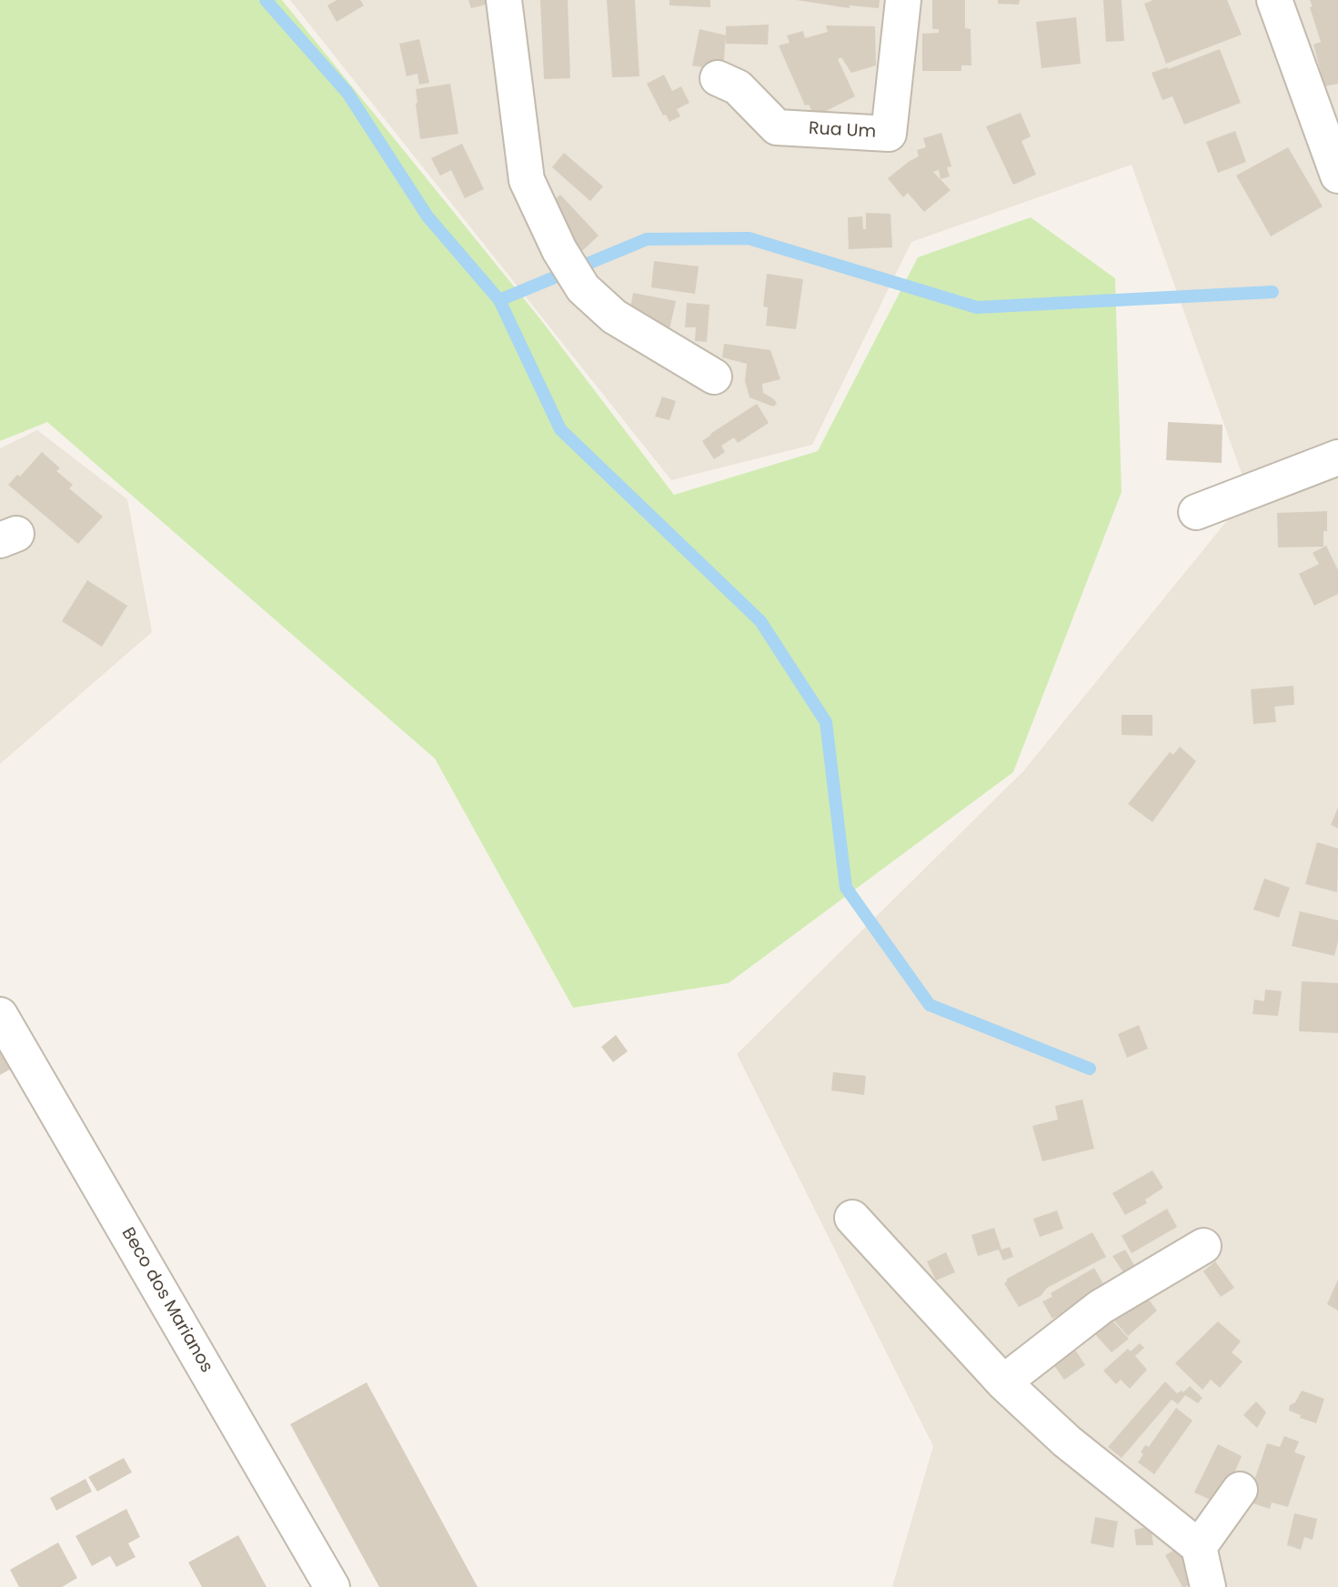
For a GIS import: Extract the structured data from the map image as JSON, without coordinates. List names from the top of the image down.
{
  "streets": {
    "lane": ["Rua Um", "Beco dos Marianos"]
  }
}
